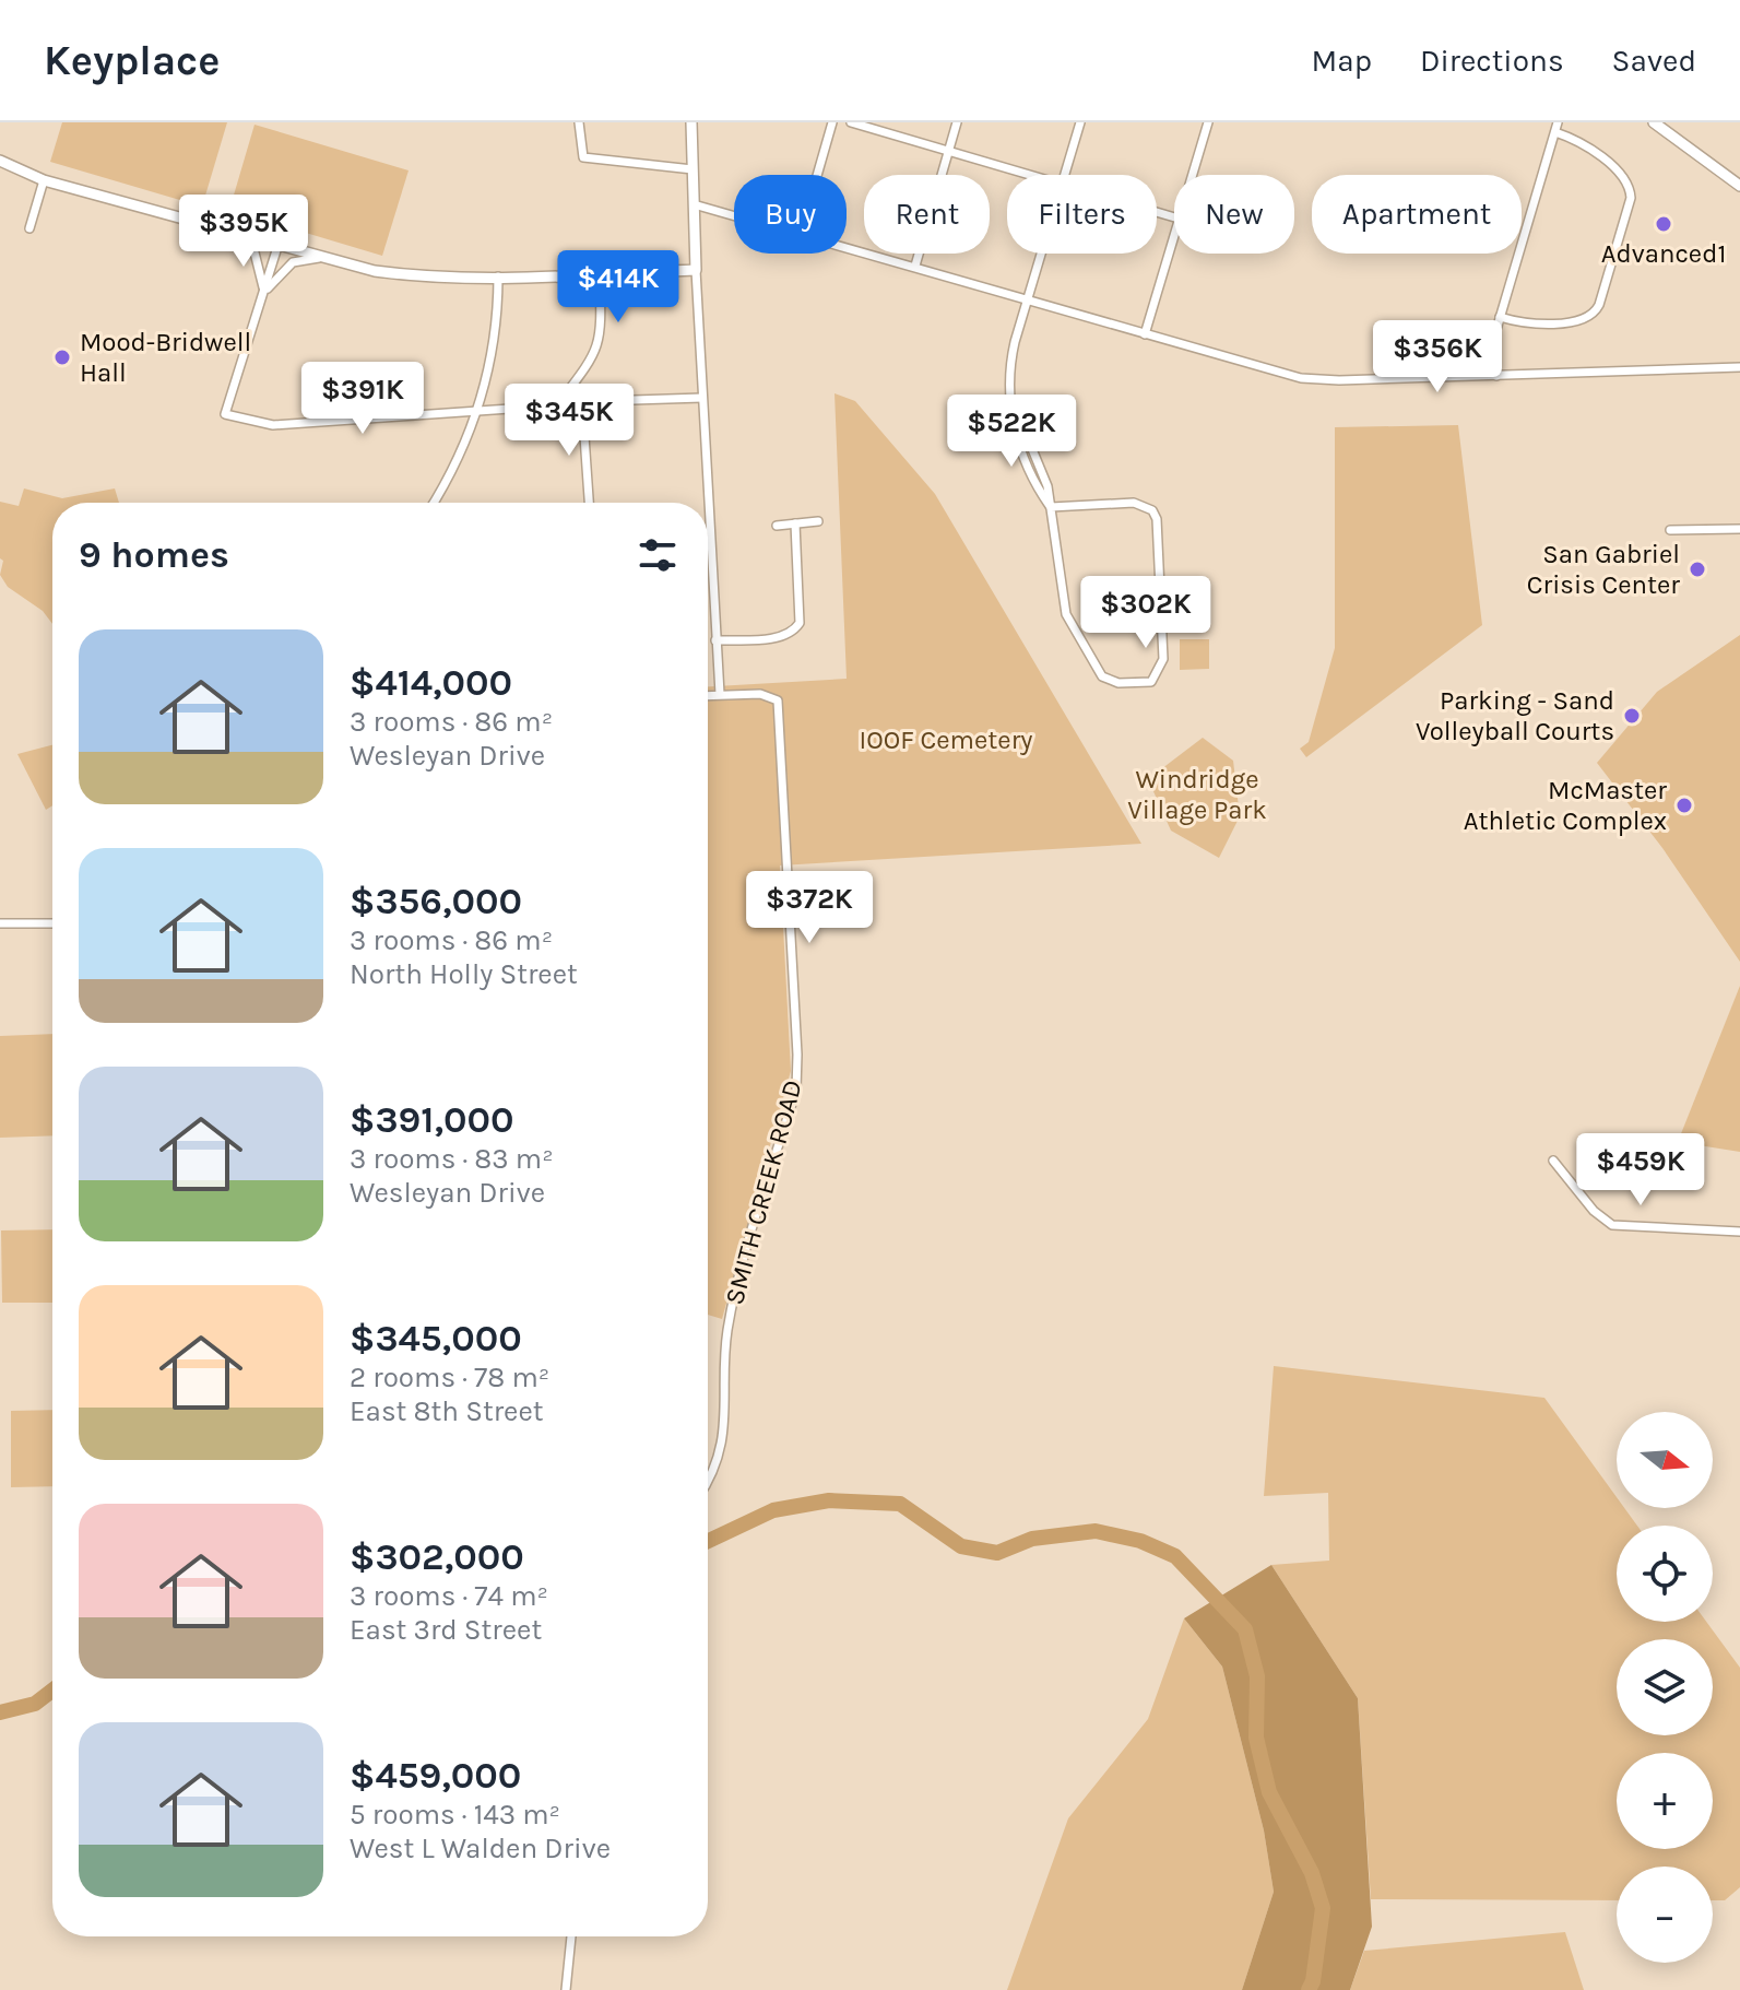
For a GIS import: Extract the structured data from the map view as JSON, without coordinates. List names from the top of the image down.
{
  "streets": {
    "street": ["SMITH CREEK ROAD"]
  },
  "parks": ["IOOF Cemetery", "Windridge Village Park"],
  "places": [
    "Advanced1",
    "Mood-Bridwell Hall",
    "San Gabriel Crisis Center",
    "Parking - Sand Volleyball Courts",
    "McMaster Athletic Complex"
  ],
  "north": "right",
  "page": {
    "header": "Keyplace",
    "nav": ["Map", "Directions", "Saved"],
    "chip": [
      "Buy",
      "Rent",
      "Filters",
      "New",
      "Apartment"
    ],
    "price": [
      "$395K",
      "$414K",
      "$356K",
      "$391K",
      "$345K",
      "$522K",
      "$302K",
      "$372K",
      "$459K"
    ],
    "heading": "9 homes",
    "list": [
      {
        "name": "$414,000",
        "note": "3 rooms · 86 m² · Wesleyan Drive"
      },
      {
        "name": "$356,000",
        "note": "3 rooms · 86 m² · North Holly Street"
      },
      {
        "name": "$391,000",
        "note": "3 rooms · 83 m² · Wesleyan Drive"
      },
      {
        "name": "$345,000",
        "note": "2 rooms · 78 m² · East 8th Street"
      },
      {
        "name": "$302,000",
        "note": "3 rooms · 74 m² · East 3rd Street"
      },
      {
        "name": "$459,000",
        "note": "5 rooms · 143 m² · West L Walden Drive"
      }
    ],
    "map_buttons": ["+", "−"]
  }
}
